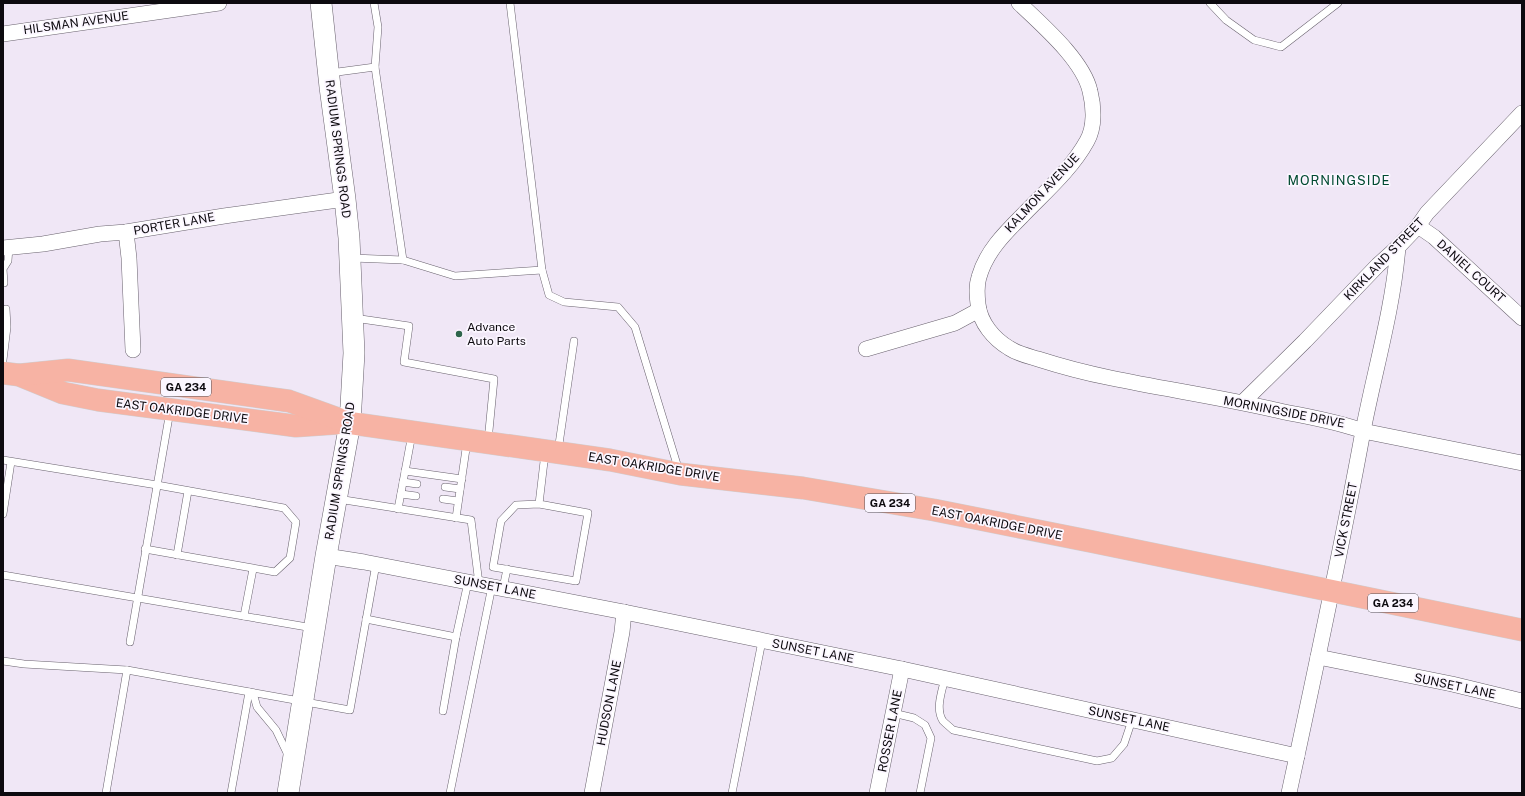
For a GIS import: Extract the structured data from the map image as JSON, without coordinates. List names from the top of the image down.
{
  "streets": {
    "main road": ["RADIUM SPRINGS ROAD", "GA 234", "EAST OAKRIDGE DRIVE"],
    "street": [
      "HILSMAN AVENUE",
      "KALMON AVENUE",
      "PORTER LANE",
      "KIRKLAND STREET",
      "DANIEL COURT",
      "MORNINGSIDE DRIVE",
      "VICK STREET",
      "SUNSET LANE",
      "HUDSON LANE",
      "ROSSER LANE"
    ]
  },
  "crossings": [
    ["RADIUM SPRINGS ROAD", "PORTER LANE"],
    ["RADIUM SPRINGS ROAD", "EAST OAKRIDGE DRIVE"],
    ["RADIUM SPRINGS ROAD", "SUNSET LANE"],
    ["KALMON AVENUE", "MORNINGSIDE DRIVE"],
    ["KIRKLAND STREET", "DANIEL COURT"],
    ["KIRKLAND STREET", "MORNINGSIDE DRIVE"],
    ["KIRKLAND STREET", "VICK STREET"],
    ["EAST OAKRIDGE DRIVE", "VICK STREET"],
    ["MORNINGSIDE DRIVE", "VICK STREET"],
    ["VICK STREET", "SUNSET LANE"],
    ["SUNSET LANE", "HUDSON LANE"],
    ["SUNSET LANE", "ROSSER LANE"]
  ],
  "districts": ["MORNINGSIDE"],
  "places": ["Advance Auto Parts"]
}
